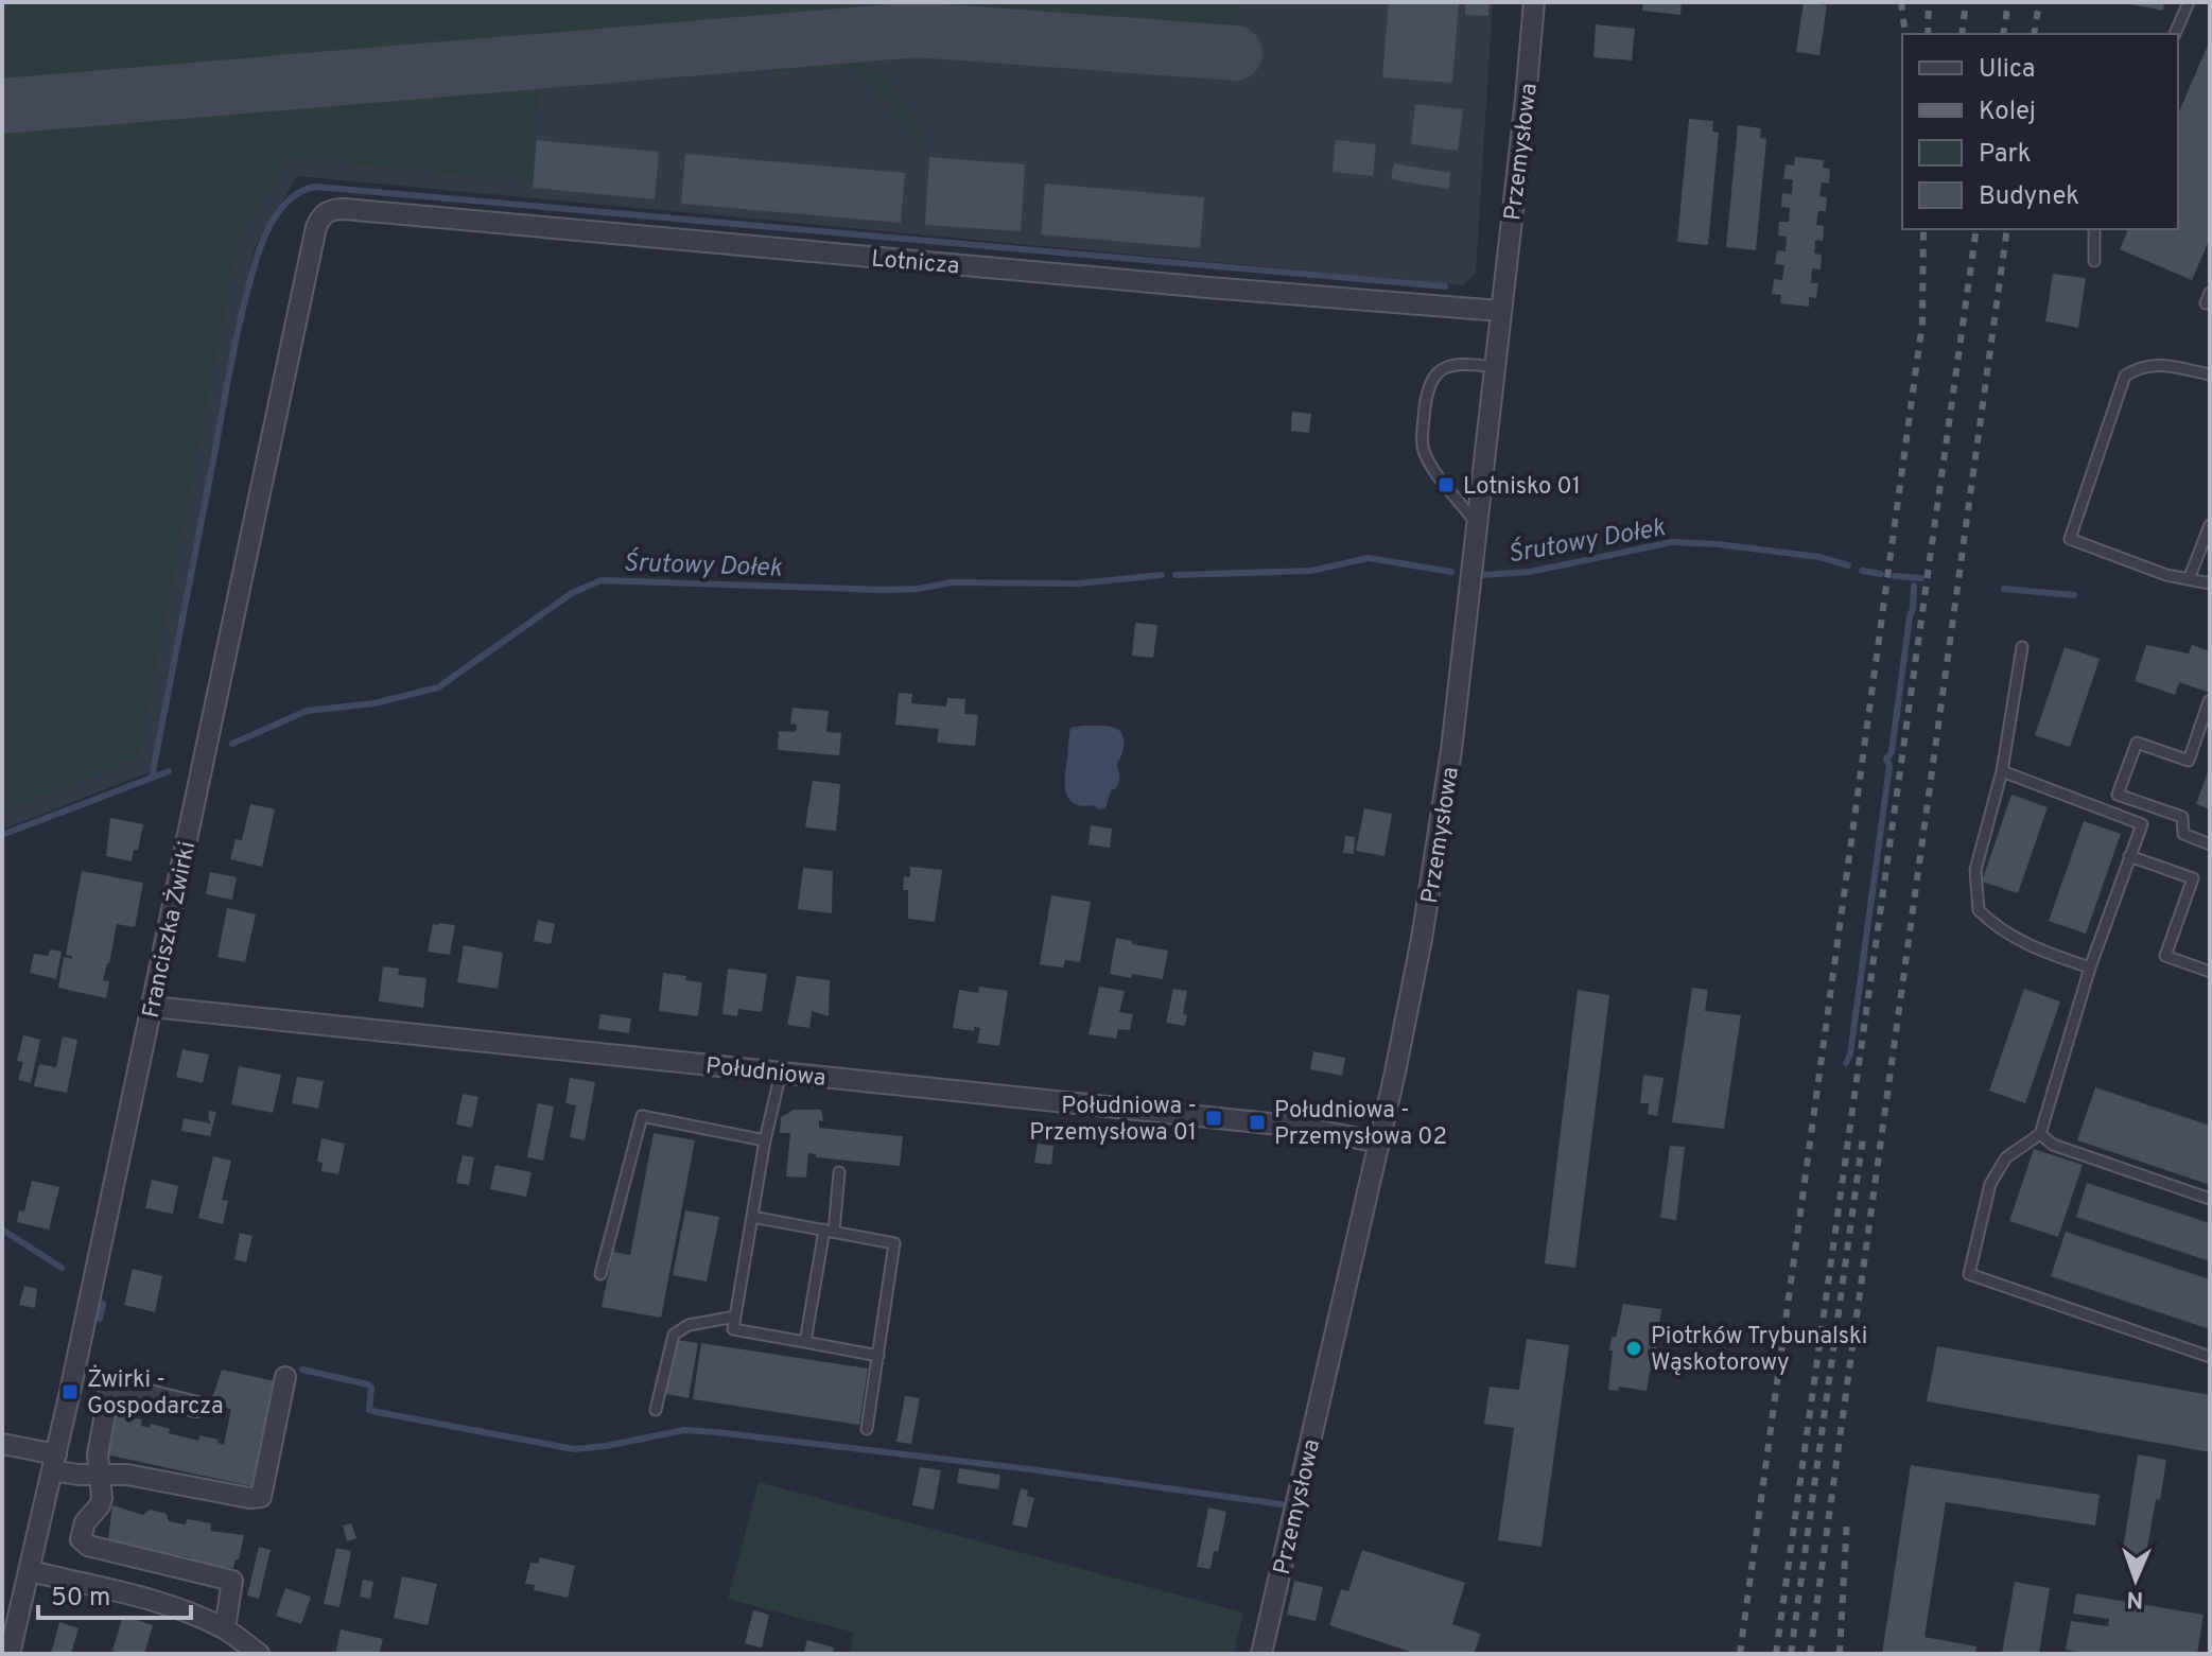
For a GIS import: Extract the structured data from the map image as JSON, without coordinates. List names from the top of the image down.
{
  "streets": {
    "street": [
      "Przemysłowa",
      "Lotnicza",
      "Franciszka Żwirki",
      "Południowa"
    ]
  },
  "crossings": [
    ["Przemysłowa", "Lotnicza"],
    ["Przemysłowa", "Południowa"],
    ["Lotnicza", "Franciszka Żwirki"],
    ["Franciszka Żwirki", "Południowa"]
  ],
  "water": ["Śrutowy Dołek"],
  "places": {
    "transit": [
      "Lotnisko 01",
      "Południowa - Przemysłowa 01",
      "Południowa - Przemysłowa 02",
      "Żwirki - Gospodarcza"
    ],
    "other": ["Piotrków Trybunalski Wąskotorowy"]
  },
  "legend": [
    "Ulica",
    "Kolej",
    "Park",
    "Budynek"
  ],
  "scale_bar": "50 m",
  "north": "bottom"
}
